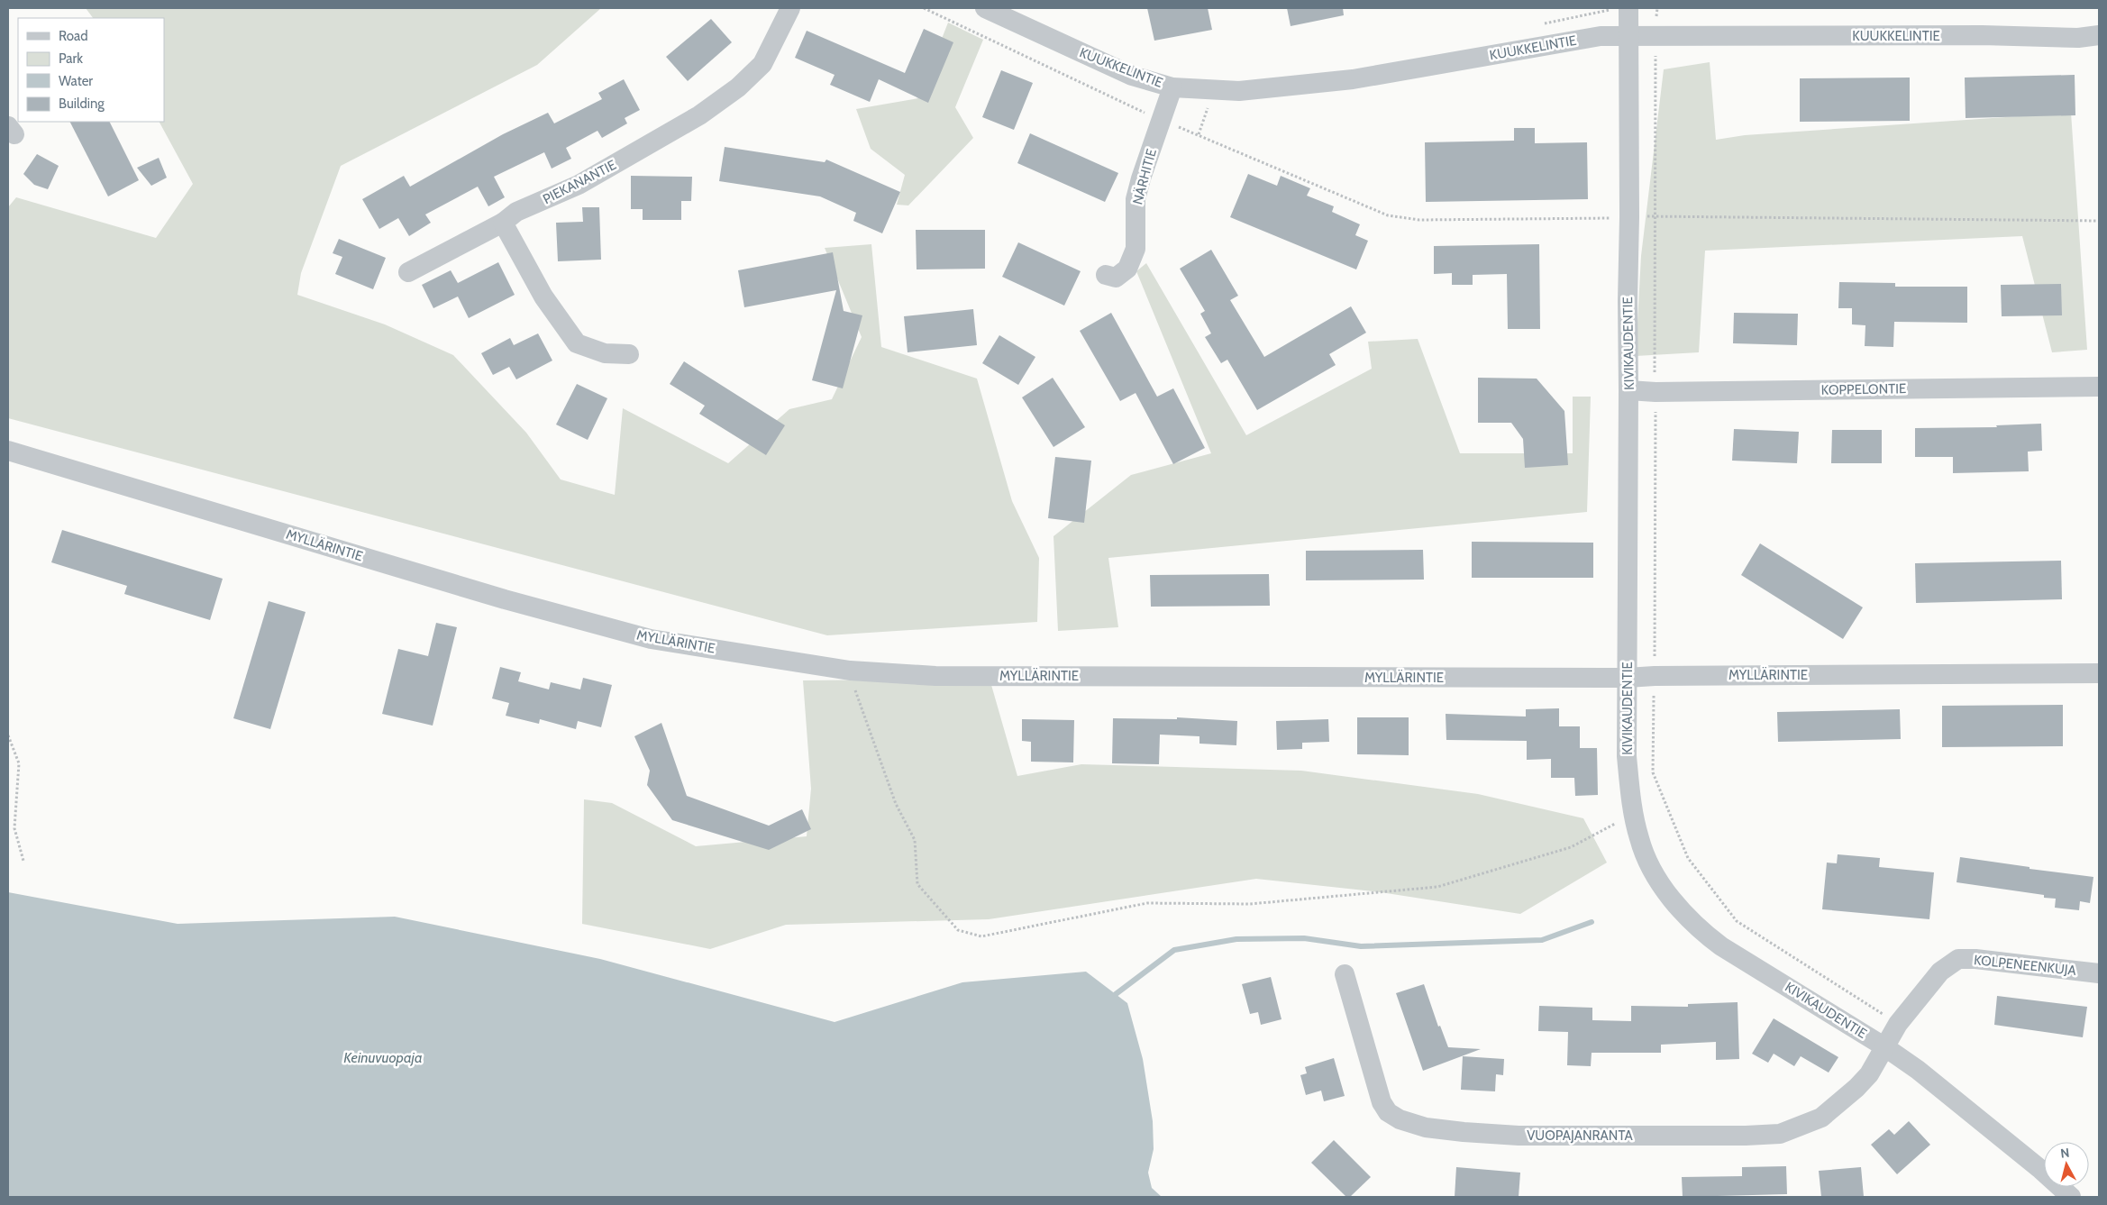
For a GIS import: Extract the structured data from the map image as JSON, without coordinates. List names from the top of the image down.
{
  "streets": {
    "street": [
      "KUUKKELINTIE",
      "NÄRHITIE",
      "PIEKANANTIE",
      "KIVIKAUDENTIE",
      "KOPPELONTIE",
      "MYLLÄRINTIE",
      "KOLPENEENKUJA",
      "VUOPAJANRANTA"
    ]
  },
  "crossings": [
    ["KUUKKELINTIE", "NÄRHITIE"],
    ["KUUKKELINTIE", "KIVIKAUDENTIE"],
    ["KIVIKAUDENTIE", "KOPPELONTIE"],
    ["KIVIKAUDENTIE", "MYLLÄRINTIE"],
    ["KIVIKAUDENTIE", "KOLPENEENKUJA"],
    ["KIVIKAUDENTIE", "VUOPAJANRANTA"],
    ["KOLPENEENKUJA", "VUOPAJANRANTA"]
  ],
  "water": ["Keinuvuopaja"],
  "legend": [
    "Road",
    "Park",
    "Water",
    "Building"
  ],
  "north": "top"
}
